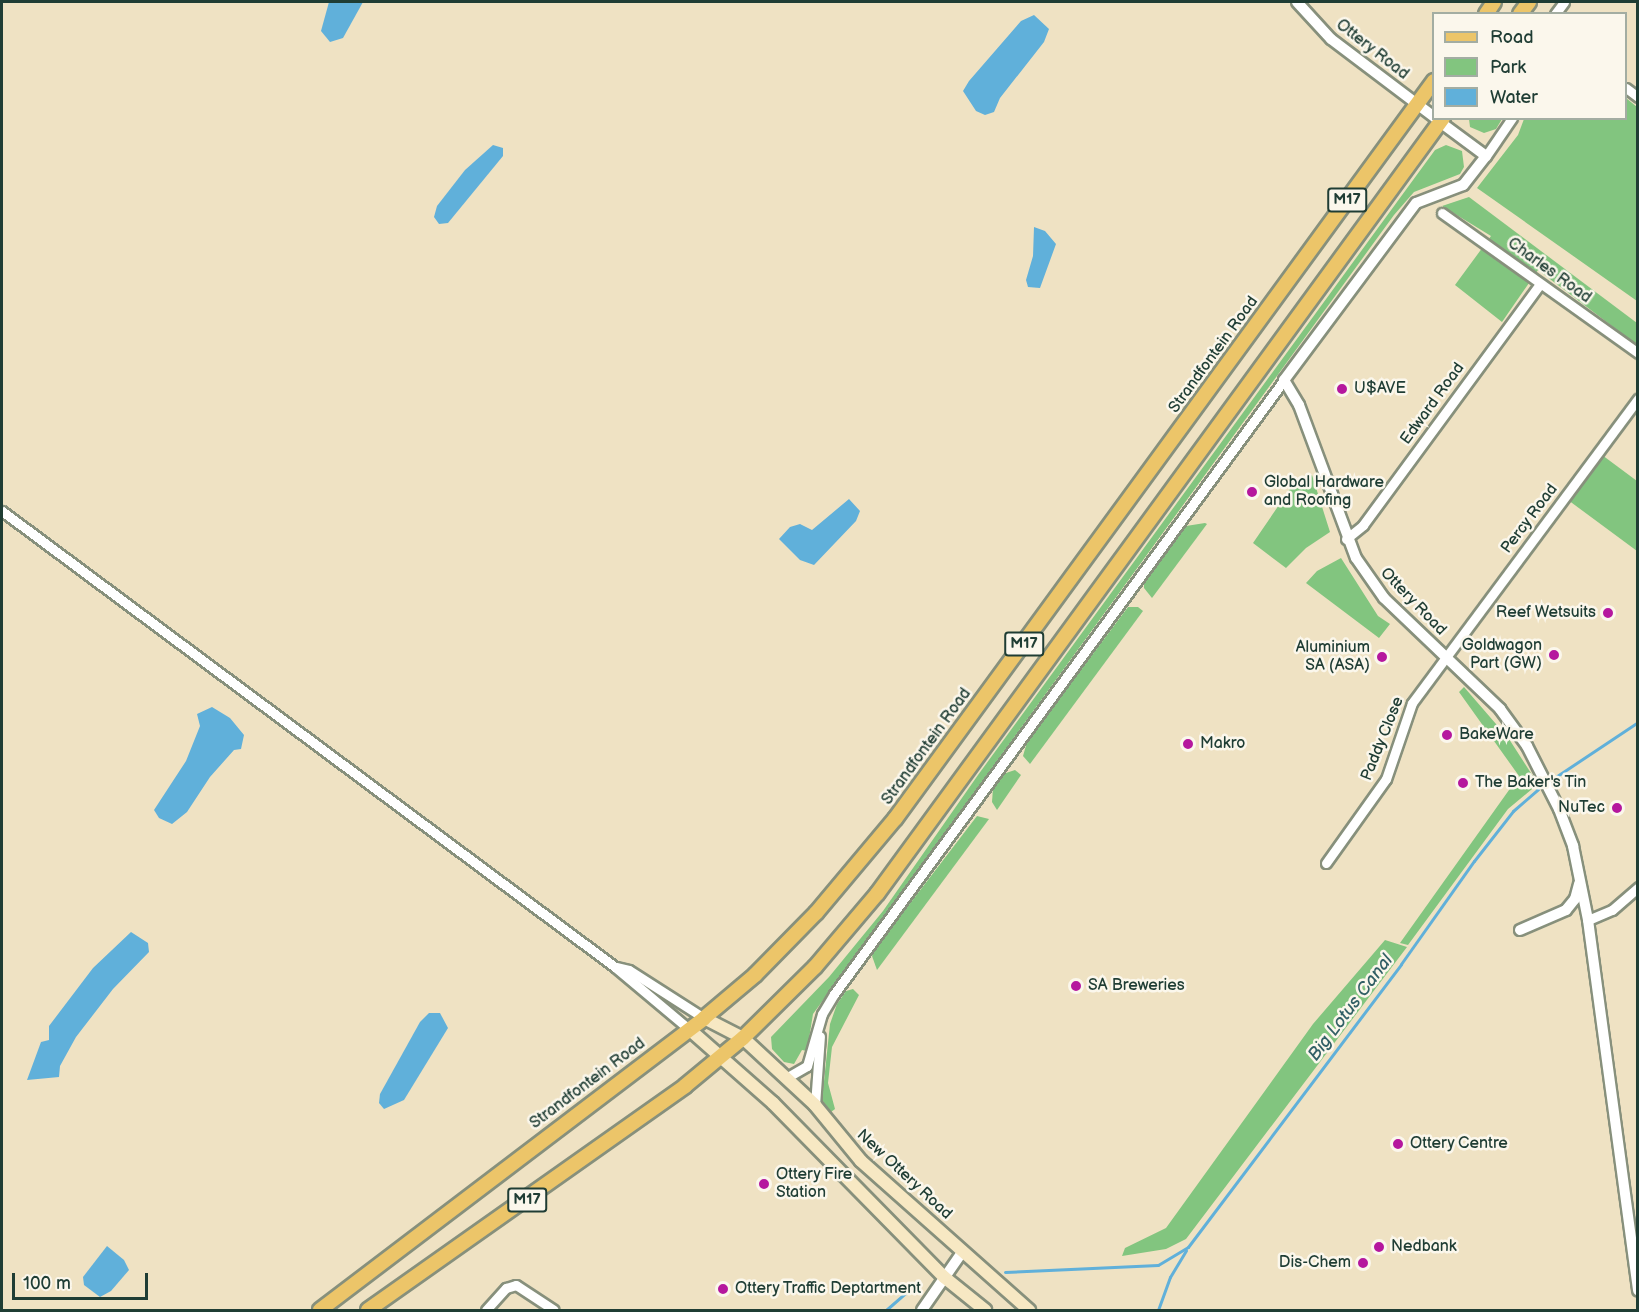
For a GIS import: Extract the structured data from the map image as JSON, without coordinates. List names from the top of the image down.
{
  "streets": {
    "main road": ["M17", "Strandfontein Road", "New Ottery Road"],
    "street": [
      "Ottery Road",
      "Charles Road",
      "Edward Road",
      "Percy Road",
      "Paddy Close"
    ]
  },
  "crossings": [
    ["Ottery Road", "Strandfontein Road"],
    ["Ottery Road", "Edward Road"],
    ["Ottery Road", "Percy Road"],
    ["Ottery Road", "Paddy Close"],
    ["M17", "New Ottery Road"],
    ["Charles Road", "Edward Road"],
    ["Strandfontein Road", "New Ottery Road"],
    ["Percy Road", "Paddy Close"]
  ],
  "water": ["Big Lotus Canal"],
  "places": [
    "U$AVE",
    "Global Hardware and Roofing",
    "Reef Wetsuits",
    "Goldwagon Part (GW)",
    "Aluminium SA (ASA)",
    "BakeWare",
    "Makro",
    "The Baker's Tin",
    "NuTec",
    "SA Breweries",
    "Ottery Centre",
    "Ottery Fire Station",
    "Nedbank",
    "Dis-Chem",
    "Ottery Traffic Deptartment"
  ],
  "legend": ["Road", "Park", "Water"],
  "scale_bar": "100 m"
}
